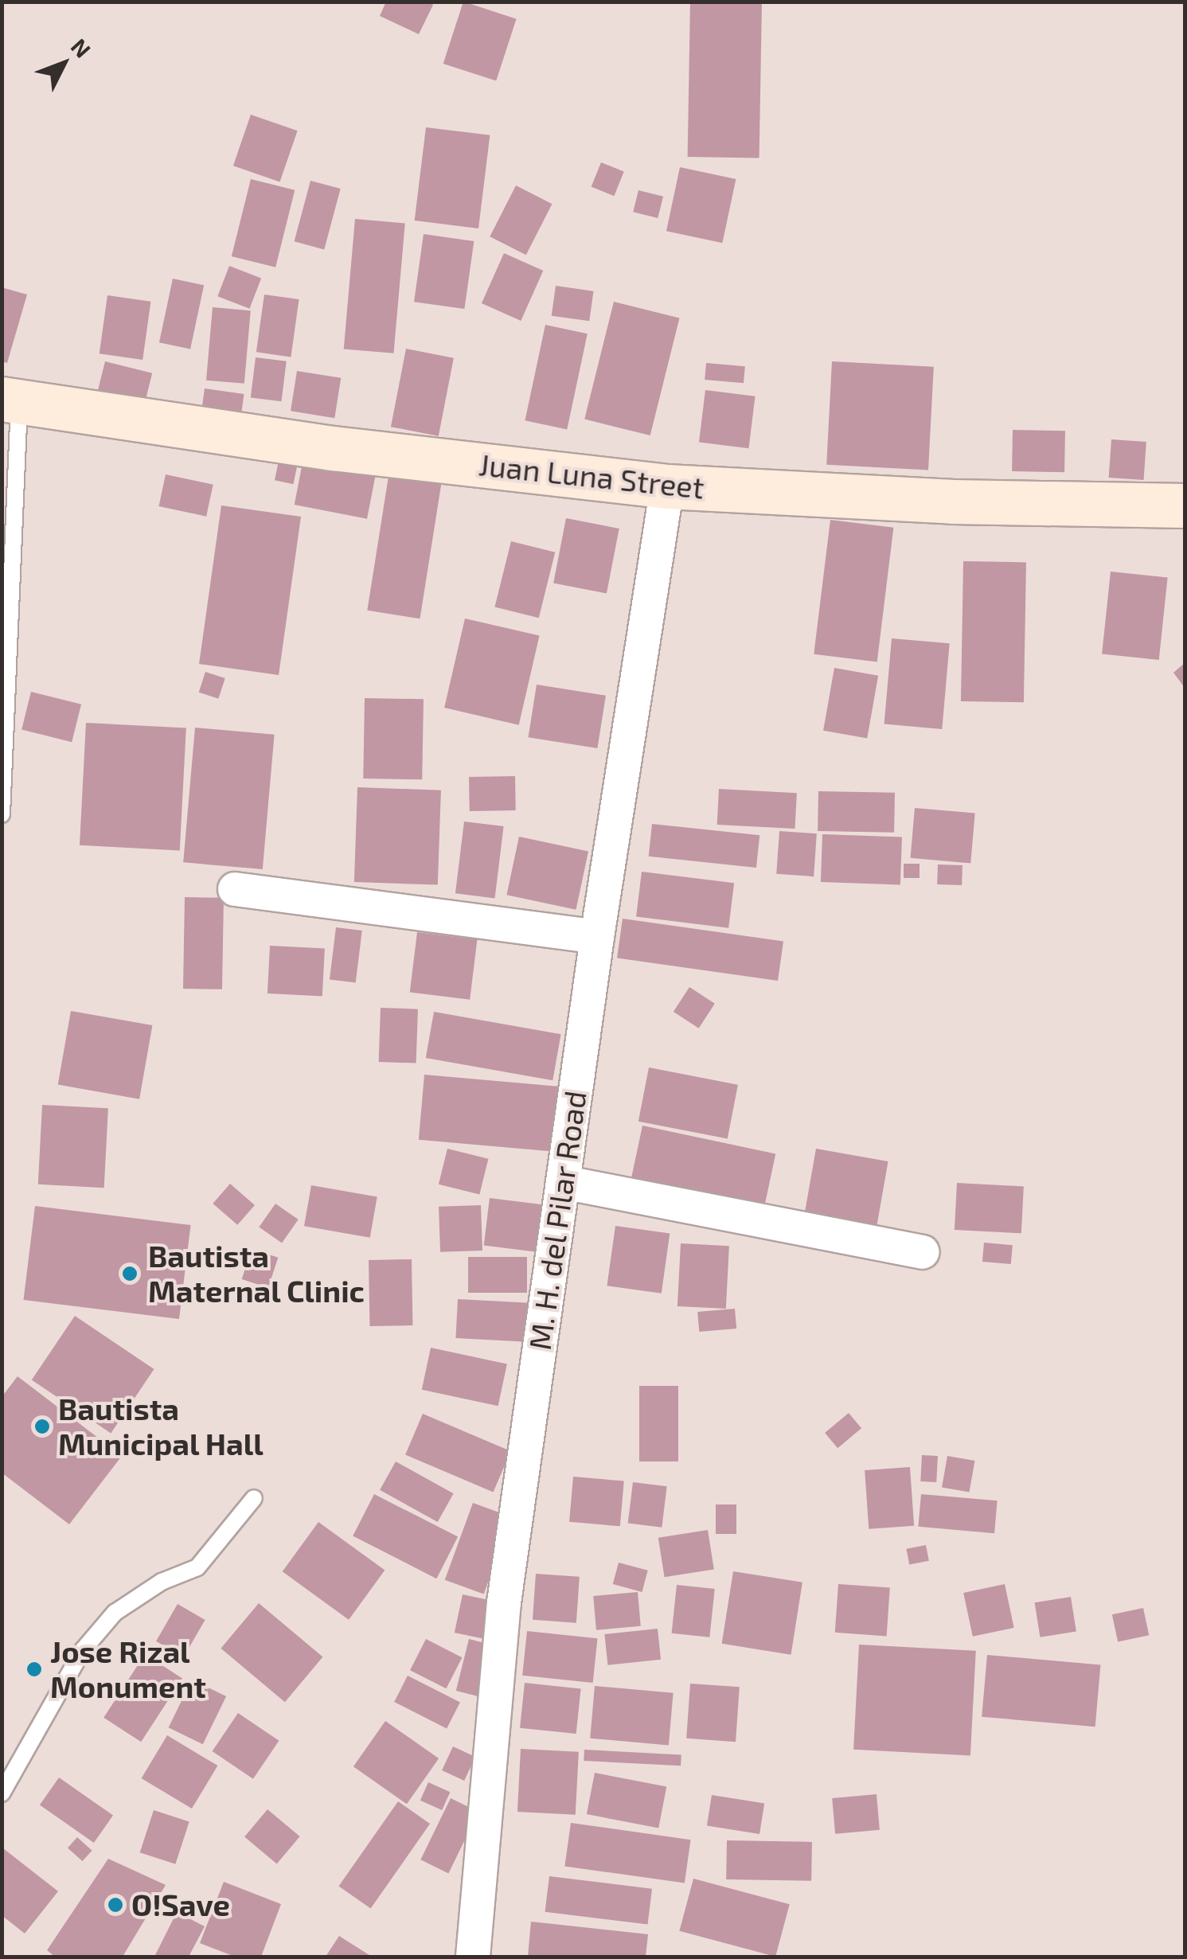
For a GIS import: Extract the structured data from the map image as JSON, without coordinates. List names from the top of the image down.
{
  "streets": {
    "street": ["Juan Luna Street", "M. H. del Pilar Road"]
  },
  "crossings": [
    ["Juan Luna Street", "M. H. del Pilar Road"]
  ],
  "places": [
    "Bautista Maternal Clinic",
    "Bautista Municipal Hall",
    "Jose Rizal Monument",
    "O!Save"
  ],
  "north": "top right"
}
